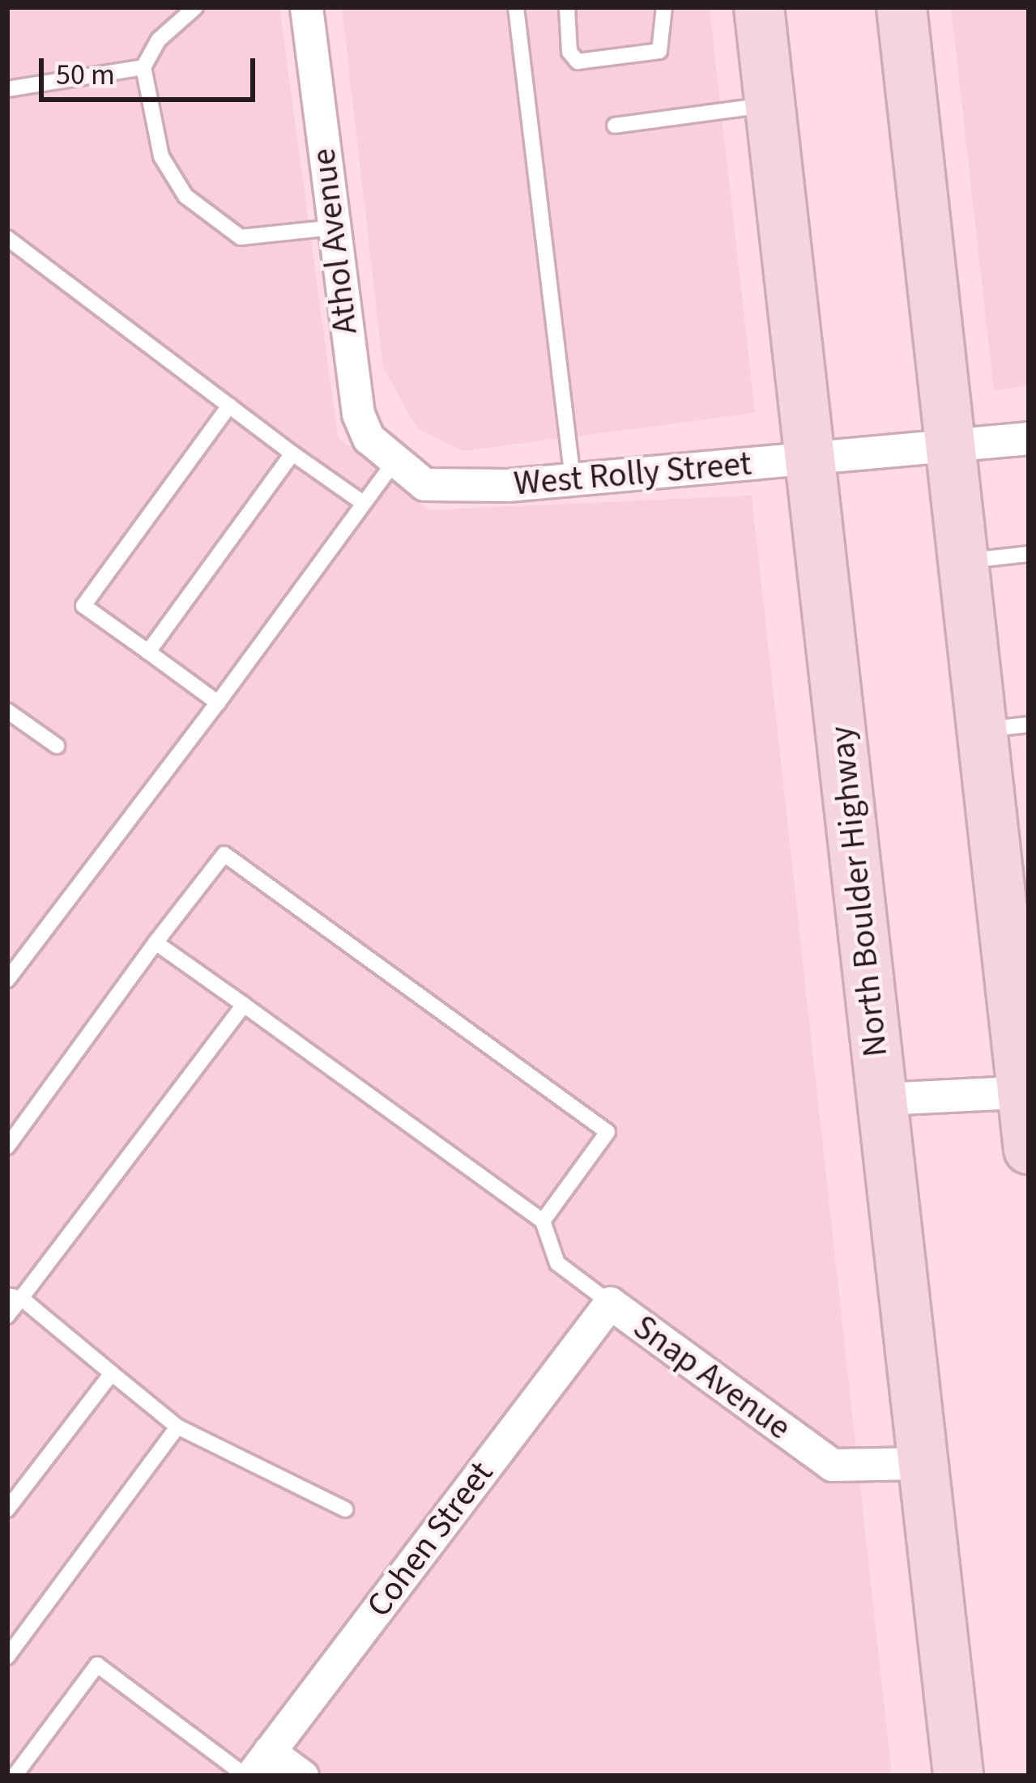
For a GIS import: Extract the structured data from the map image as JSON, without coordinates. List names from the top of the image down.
{
  "streets": {
    "main road": ["North Boulder Highway"],
    "street": [
      "Athol Avenue",
      "West Rolly Street",
      "Snap Avenue",
      "Cohen Street"
    ]
  },
  "crossings": [
    ["Athol Avenue", "West Rolly Street"],
    ["West Rolly Street", "North Boulder Highway"],
    ["North Boulder Highway", "Snap Avenue"],
    ["Snap Avenue", "Cohen Street"]
  ],
  "scale_bar": "50 m"
}
